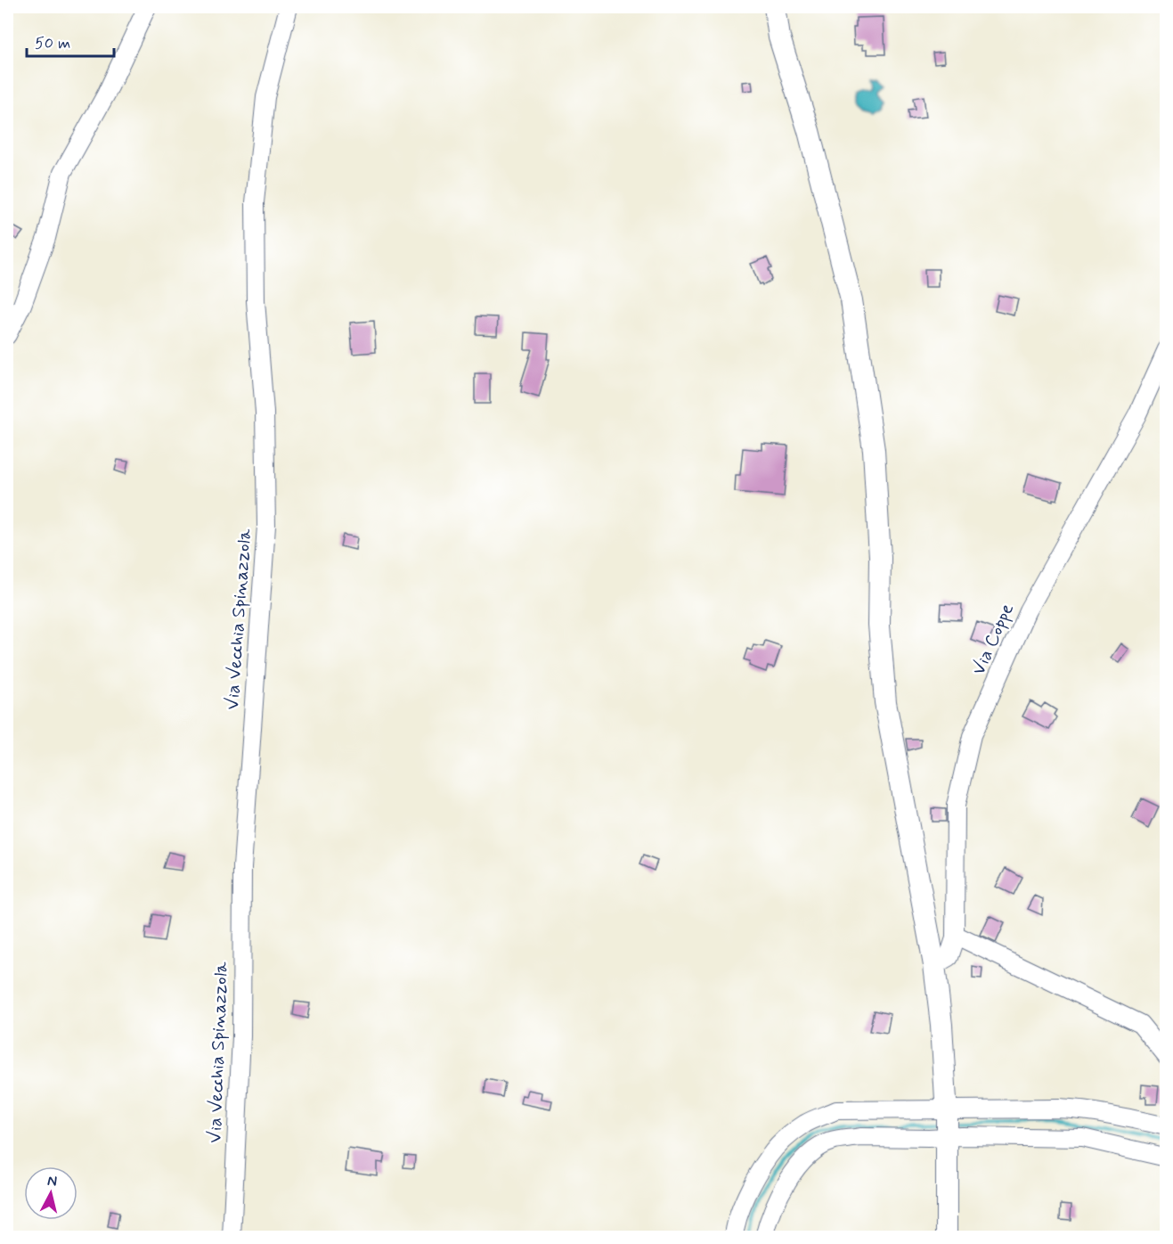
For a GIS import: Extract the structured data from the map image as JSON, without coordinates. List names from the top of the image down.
{
  "streets": {
    "street": ["Via Vecchia Spinazzola", "Via Coppe"]
  },
  "scale_bar": "50 m",
  "north": "top"
}
